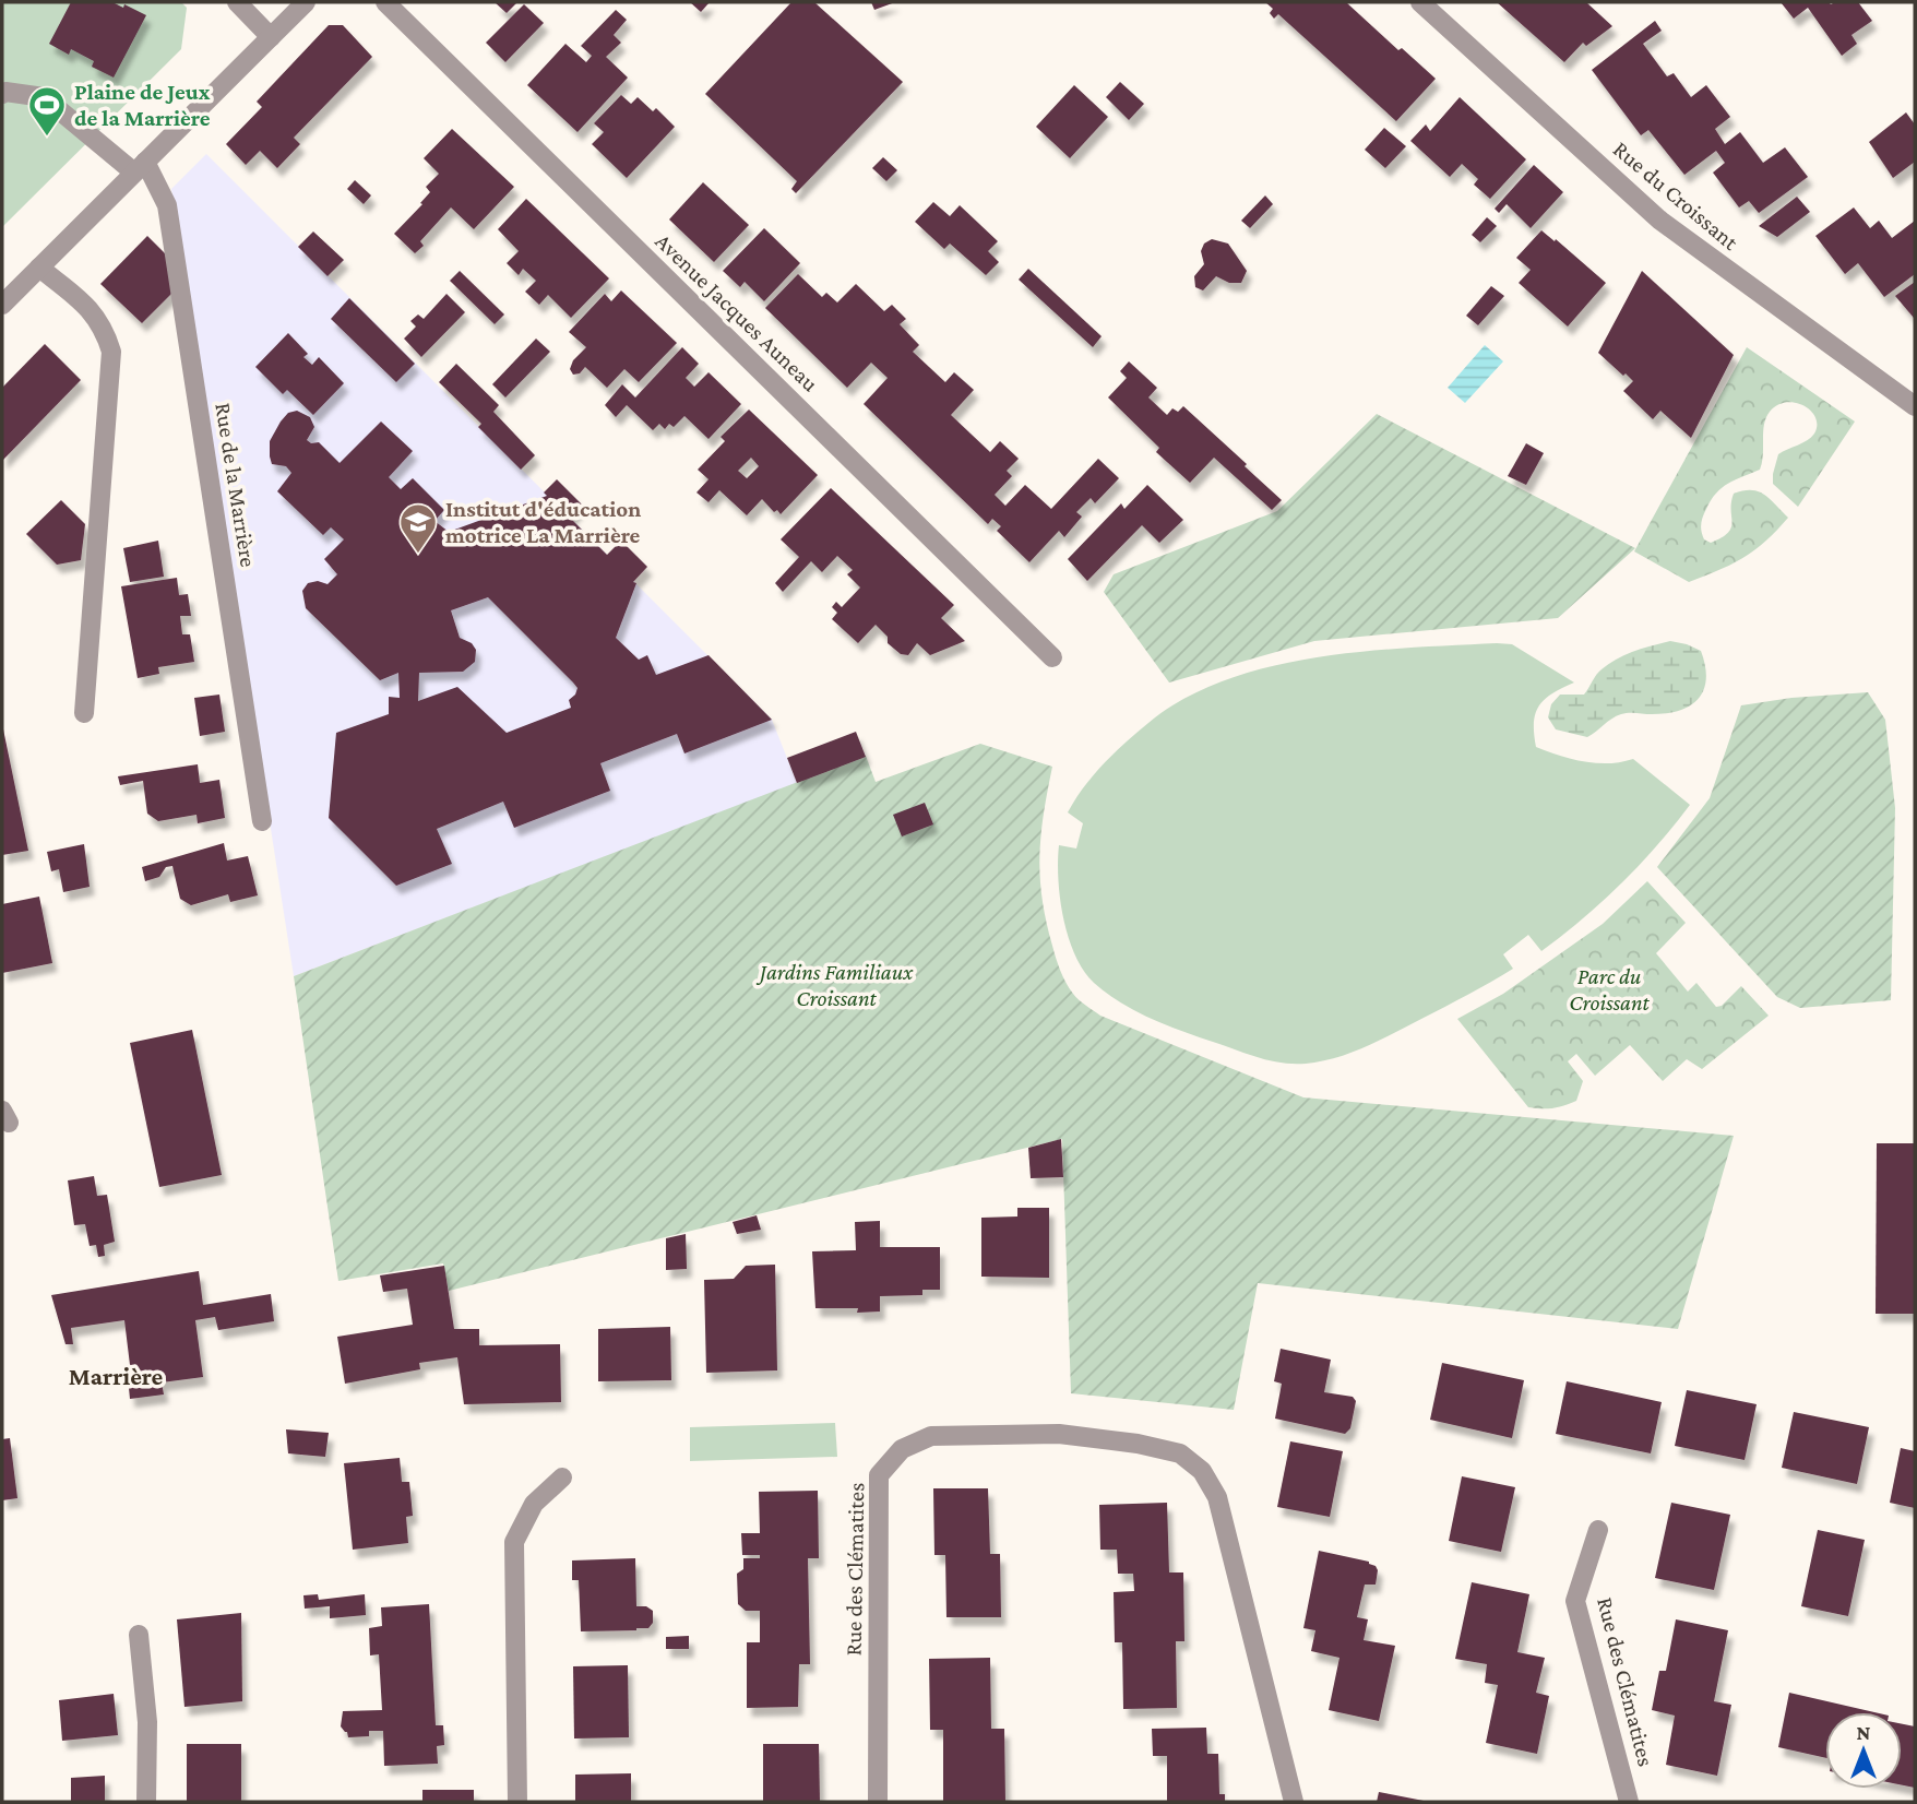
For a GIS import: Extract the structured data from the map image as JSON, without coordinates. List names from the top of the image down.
{
  "streets": {
    "street": [
      "Rue du Croissant",
      "Avenue Jacques Auneau",
      "Rue de la Marrière",
      "Rue des Clématites"
    ]
  },
  "districts": ["Marrière"],
  "parks": ["Jardins Familiaux Croissant", "Parc du Croissant"],
  "places": {
    "sports": ["Plaine de Jeux de la Marrière"],
    "school or university": ["Institut d'éducation motrice La Marrière"]
  },
  "north": "top"
}
